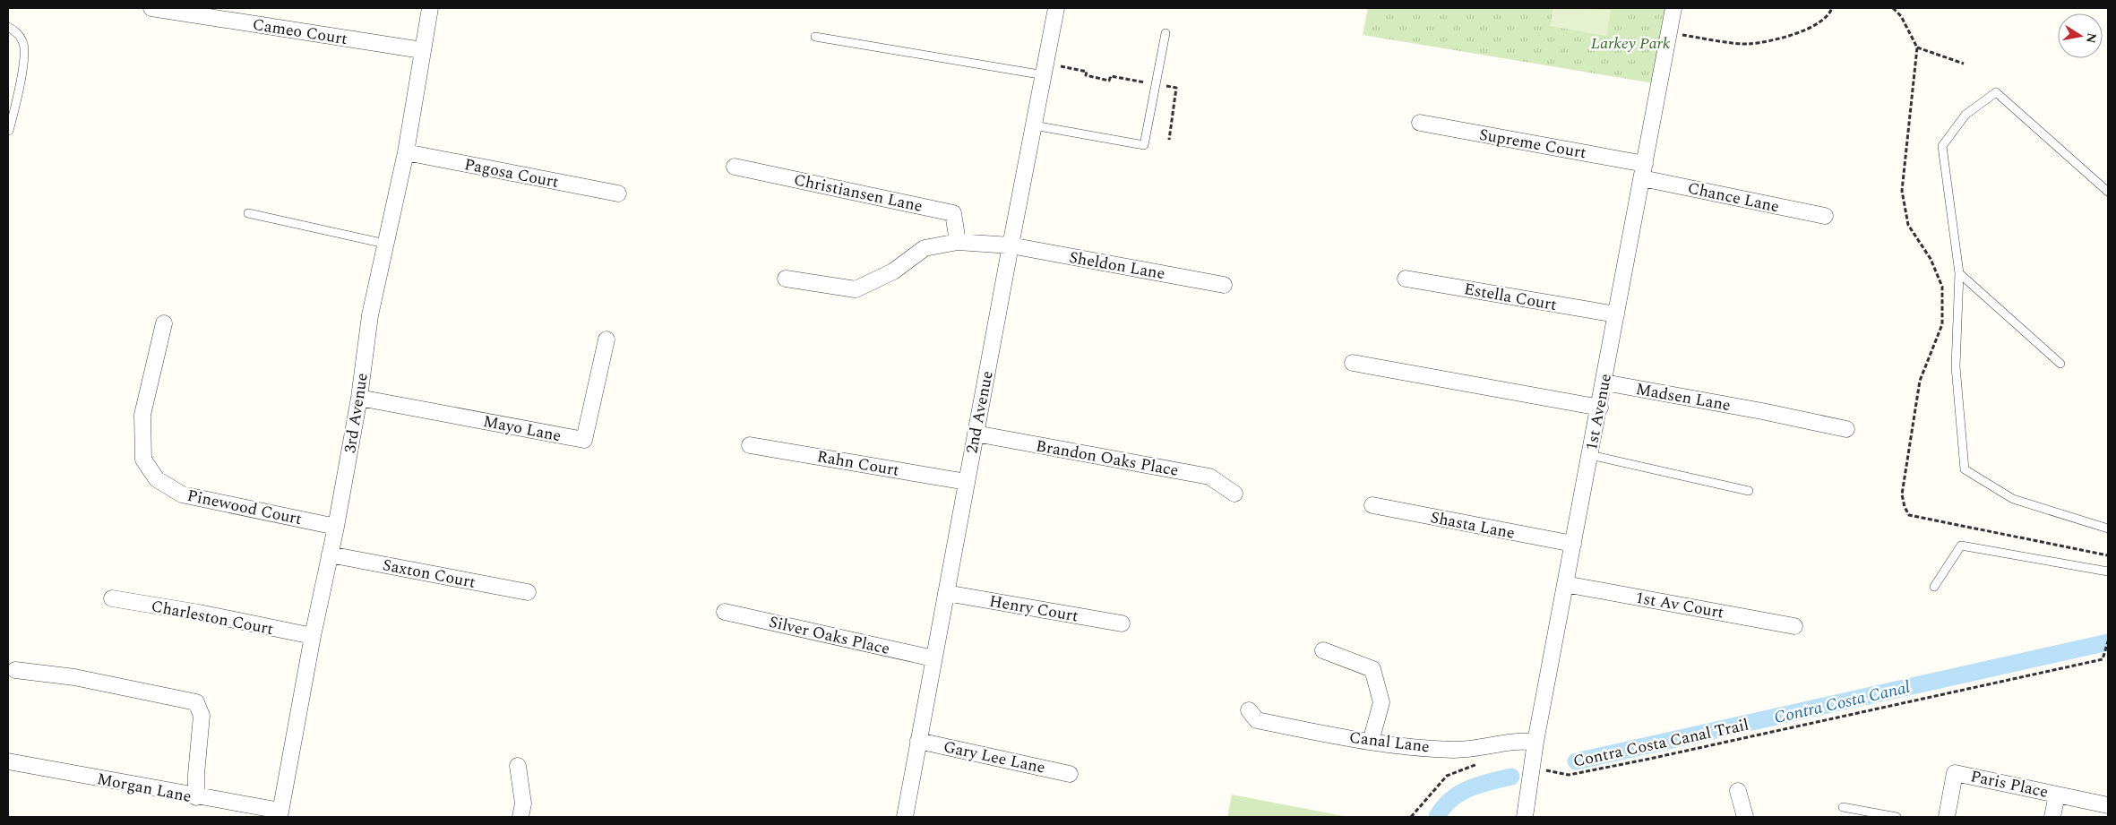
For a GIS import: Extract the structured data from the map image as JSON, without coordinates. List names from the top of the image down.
{
  "streets": {
    "street": [
      "Cameo Court",
      "Supreme Court",
      "Pagosa Court",
      "Christiansen Lane",
      "Chance Lane",
      "Sheldon Lane",
      "Estella Court",
      "Madsen Lane",
      "2nd Avenue",
      "1st Avenue",
      "3rd Avenue",
      "Mayo Lane",
      "Brandon Oaks Place",
      "Rahn Court",
      "Pinewood Court",
      "Shasta Lane",
      "Saxton Court",
      "1st Av Court",
      "Henry Court",
      "Charleston Court",
      "Silver Oaks Place",
      "Canal Lane",
      "Gary Lee Lane",
      "Paris Place",
      "Morgan Lane"
    ],
    "path": ["Contra Costa Canal Trail"]
  },
  "crossings": [
    ["Cameo Court", "3rd Avenue"],
    ["Supreme Court", "Chance Lane"],
    ["Supreme Court", "1st Avenue"],
    ["Pagosa Court", "3rd Avenue"],
    ["Christiansen Lane", "Sheldon Lane"],
    ["Chance Lane", "1st Avenue"],
    ["Sheldon Lane", "2nd Avenue"],
    ["Estella Court", "1st Avenue"],
    ["Madsen Lane", "1st Avenue"],
    ["2nd Avenue", "Brandon Oaks Place"],
    ["2nd Avenue", "Rahn Court"],
    ["2nd Avenue", "Henry Court"],
    ["2nd Avenue", "Silver Oaks Place"],
    ["2nd Avenue", "Gary Lee Lane"],
    ["1st Avenue", "Shasta Lane"],
    ["1st Avenue", "1st Av Court"],
    ["1st Avenue", "Canal Lane"],
    ["1st Avenue", "Contra Costa Canal Trail"],
    ["3rd Avenue", "Mayo Lane"],
    ["3rd Avenue", "Pinewood Court"],
    ["3rd Avenue", "Saxton Court"],
    ["3rd Avenue", "Charleston Court"],
    ["3rd Avenue", "Morgan Lane"]
  ],
  "water": ["Contra Costa Canal"],
  "parks": ["Larkey Park"],
  "north": "right"
}
